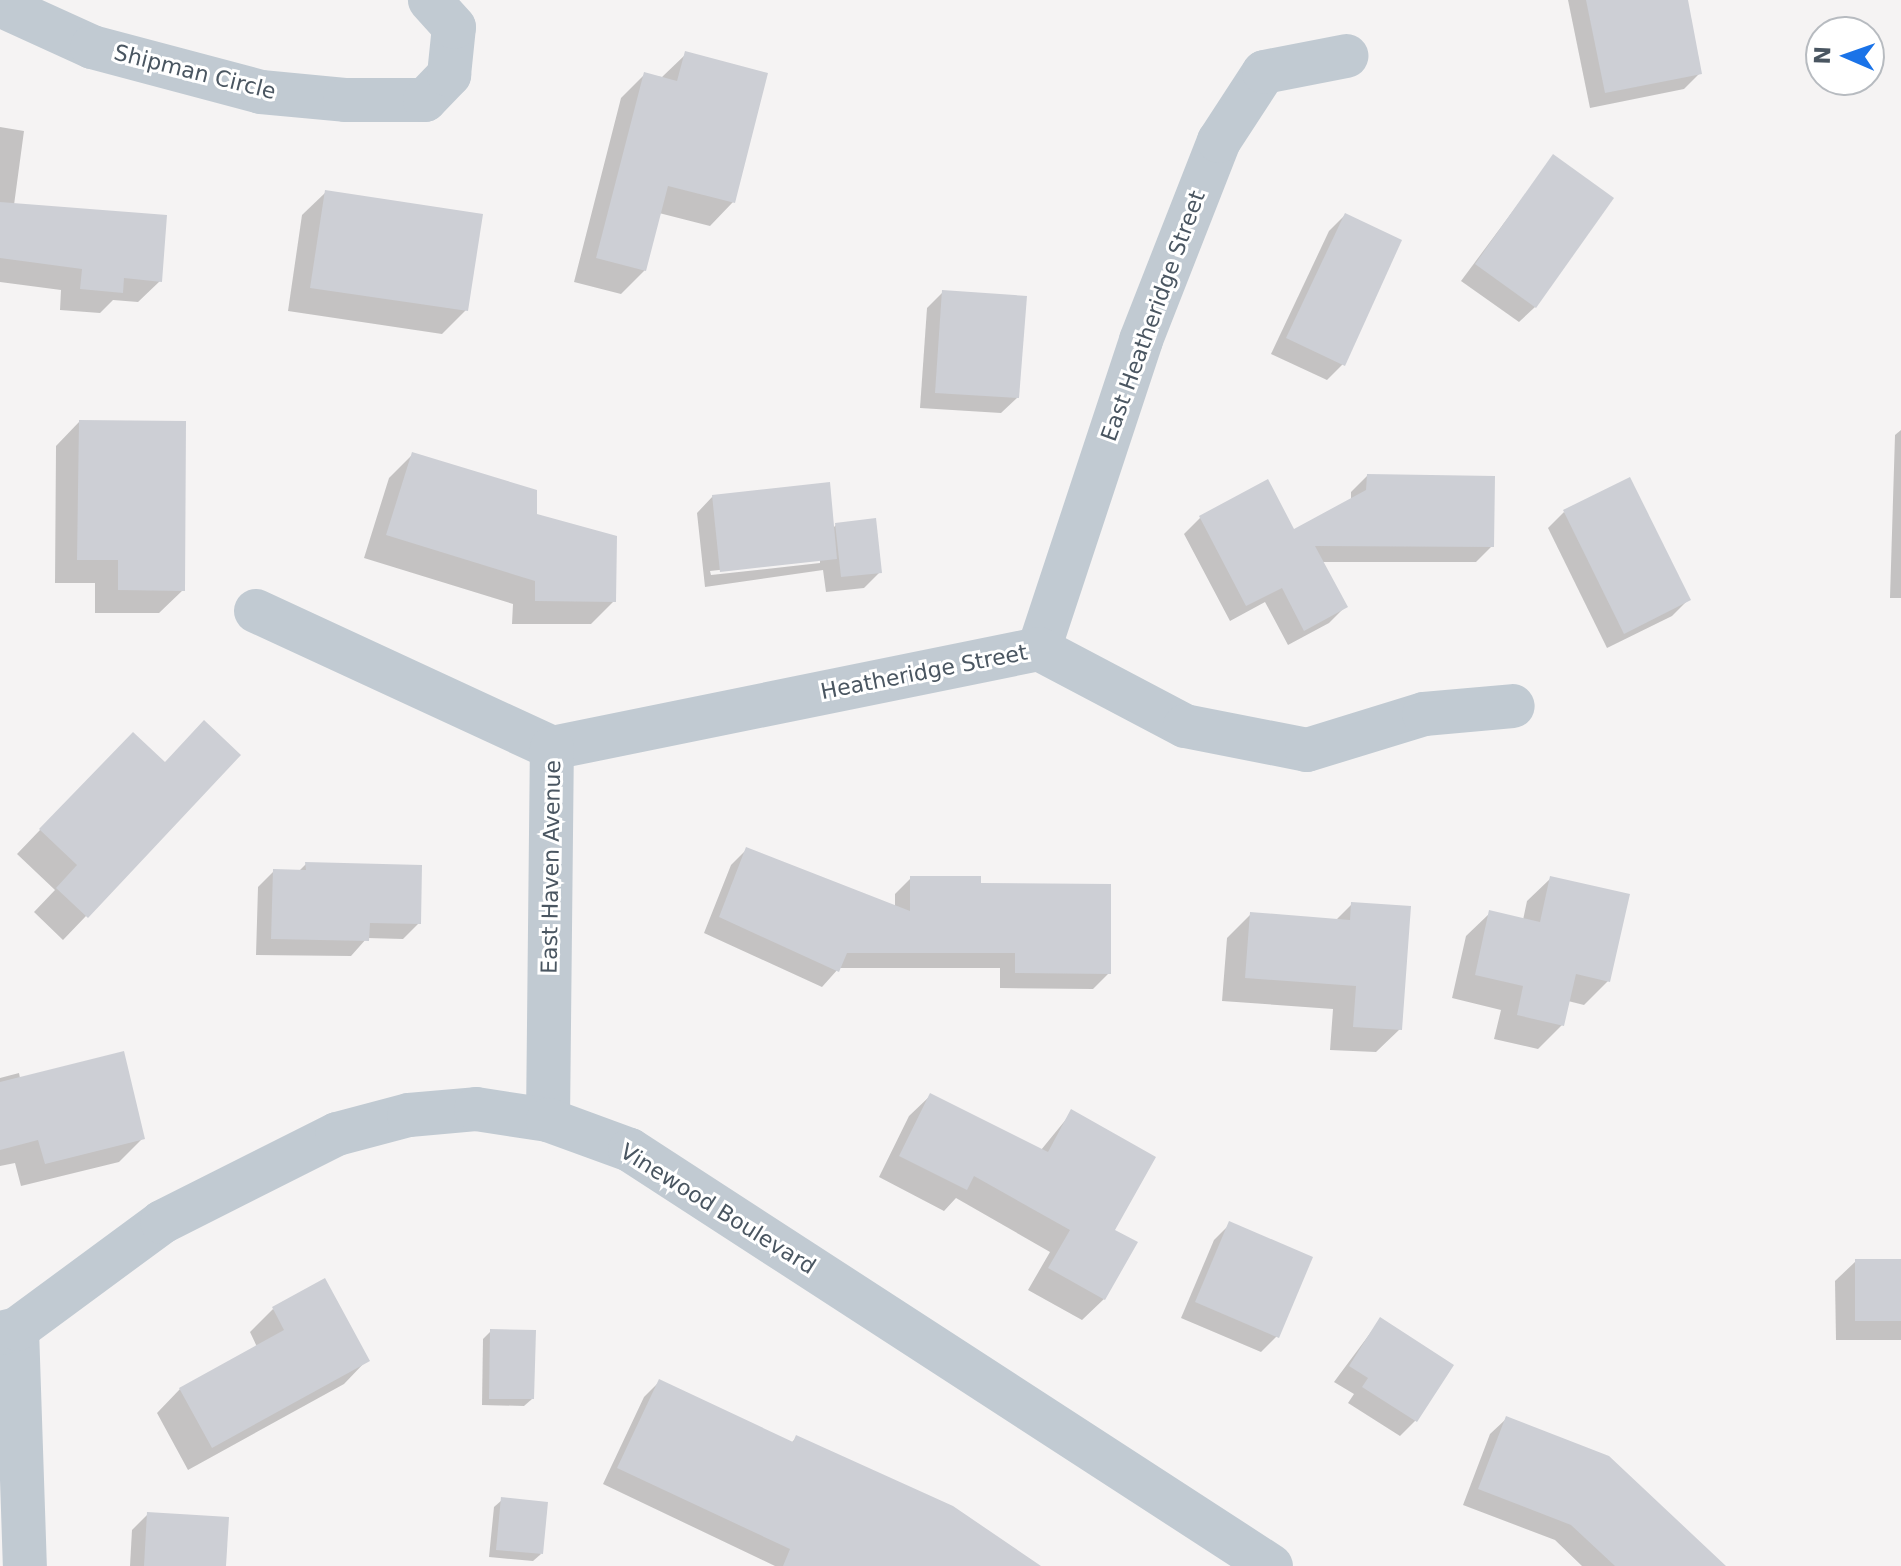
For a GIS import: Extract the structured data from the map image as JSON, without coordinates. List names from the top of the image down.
{
  "streets": {
    "street": [
      "Shipman Circle",
      "East Heatheridge Street",
      "Heatheridge Street",
      "East Haven Avenue",
      "Vinewood Boulevard"
    ]
  },
  "crossings": [
    ["East Heatheridge Street", "Heatheridge Street"],
    ["Heatheridge Street", "East Haven Avenue"],
    ["East Haven Avenue", "Vinewood Boulevard"]
  ],
  "north": "left"
}
